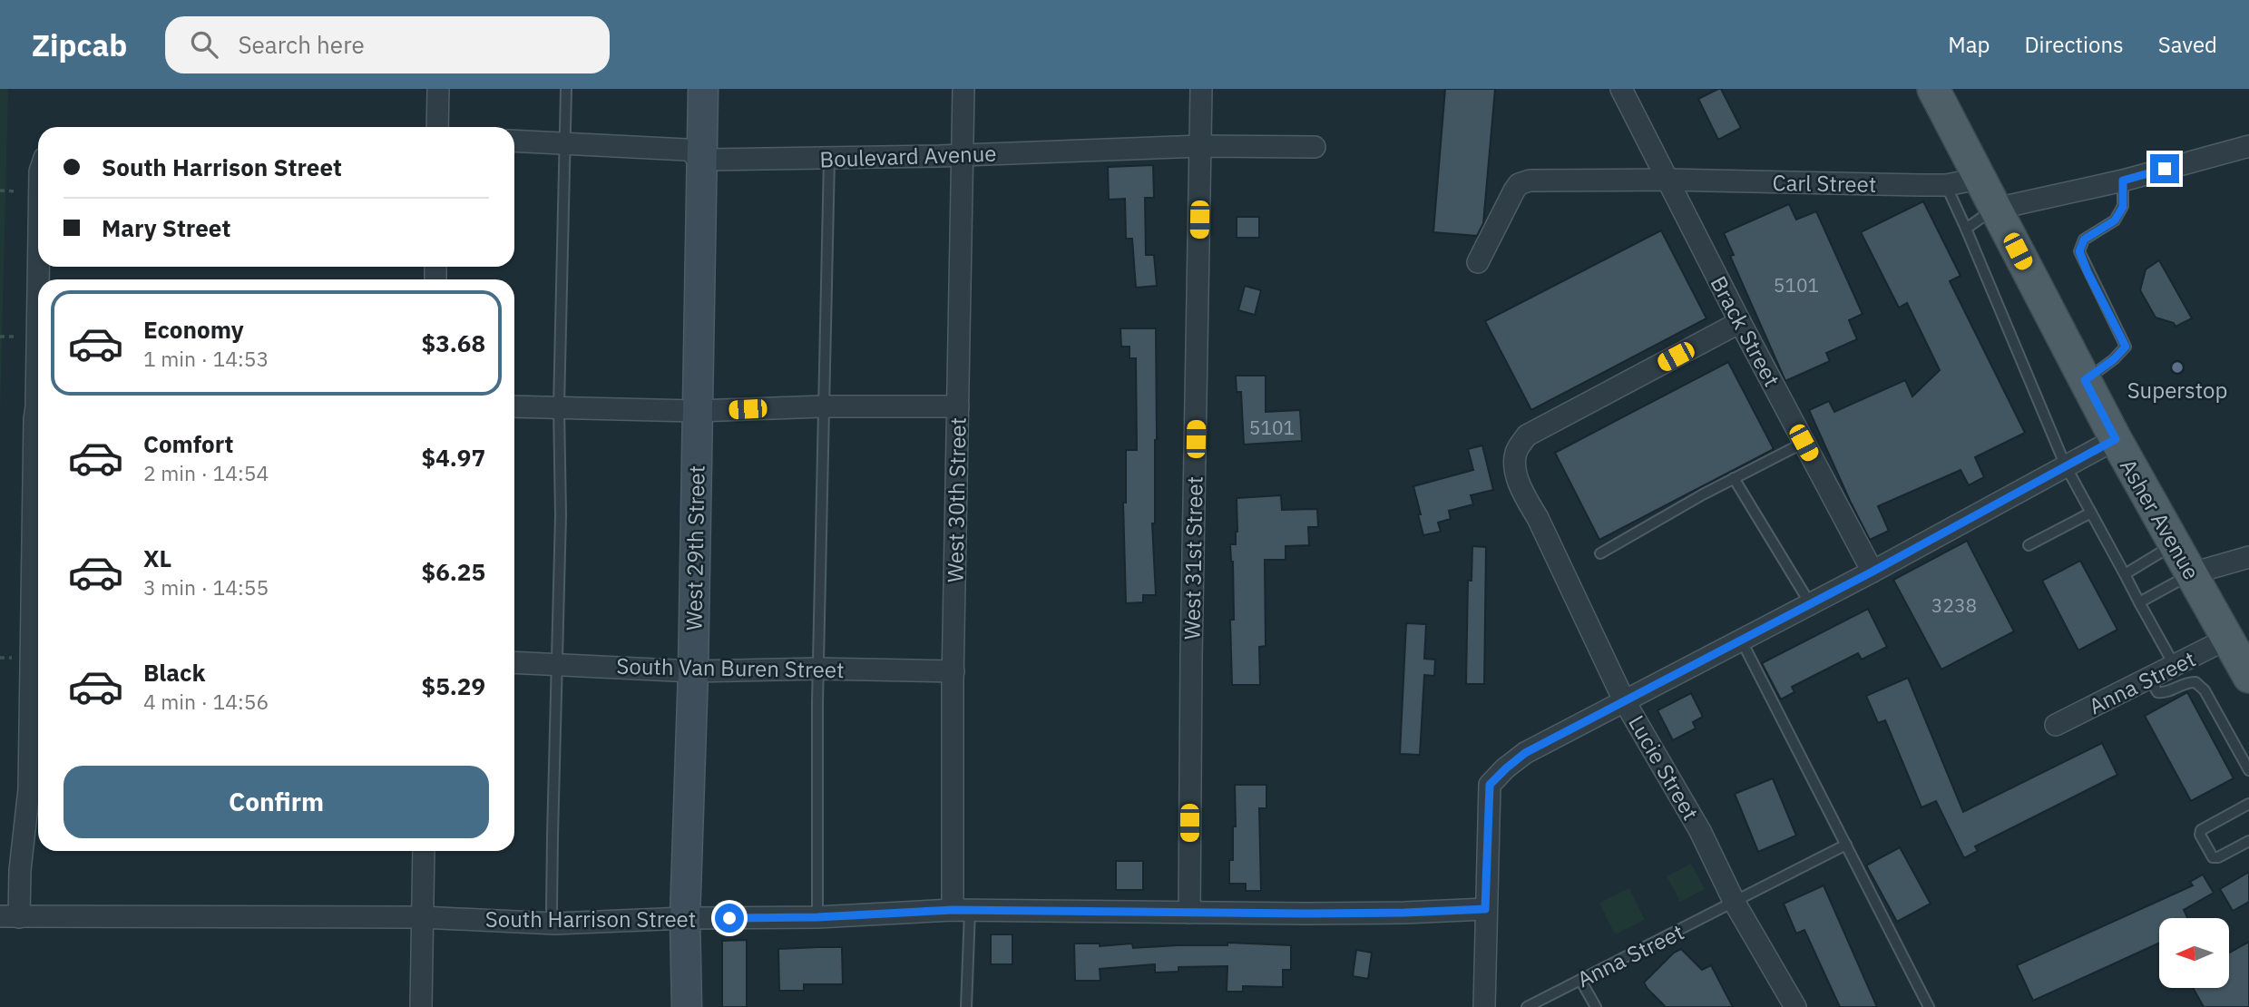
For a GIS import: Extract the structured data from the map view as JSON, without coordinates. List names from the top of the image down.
{
  "streets": {
    "main road": ["Asher Avenue"],
    "street": [
      "Boulevard Avenue",
      "Carl Street",
      "Brack Street",
      "West 30th Street",
      "West 29th Street",
      "West 31st Street",
      "South Van Buren Street",
      "Anna Street",
      "Lucie Street",
      "South Harrison Street"
    ]
  },
  "crossings": [
    ["Boulevard Avenue", "West 30th Street"],
    ["Boulevard Avenue", "West 29th Street"],
    ["Boulevard Avenue", "West 31st Street"],
    ["Carl Street", "Brack Street"],
    ["Carl Street", "Asher Avenue"],
    ["Brack Street", "Lucie Street"],
    ["West 30th Street", "South Van Buren Street"],
    ["West 30th Street", "South Harrison Street"],
    ["Asher Avenue", "Anna Street"],
    ["West 29th Street", "South Van Buren Street"],
    ["West 29th Street", "South Harrison Street"],
    ["West 31st Street", "South Harrison Street"],
    ["Anna Street", "Lucie Street"]
  ],
  "places": ["Superstop"],
  "house_numbers": ["5101", "5101", "3238"],
  "north": "left",
  "page": {
    "header": "Zipcab",
    "search": "Search here",
    "nav": ["Map", "Directions", "Saved"],
    "banner": ["South Harrison Street", "Mary Street"],
    "list": [
      {
        "name": "Economy",
        "note": "1 min · 14:53",
        "value": "$3.68"
      },
      {
        "name": "Comfort",
        "note": "2 min · 14:54",
        "value": "$4.97"
      },
      {
        "name": "XL",
        "note": "3 min · 14:55",
        "value": "$6.25"
      },
      {
        "name": "Black",
        "note": "4 min · 14:56",
        "value": "$5.29"
      }
    ],
    "buttons": "Confirm"
  }
}
